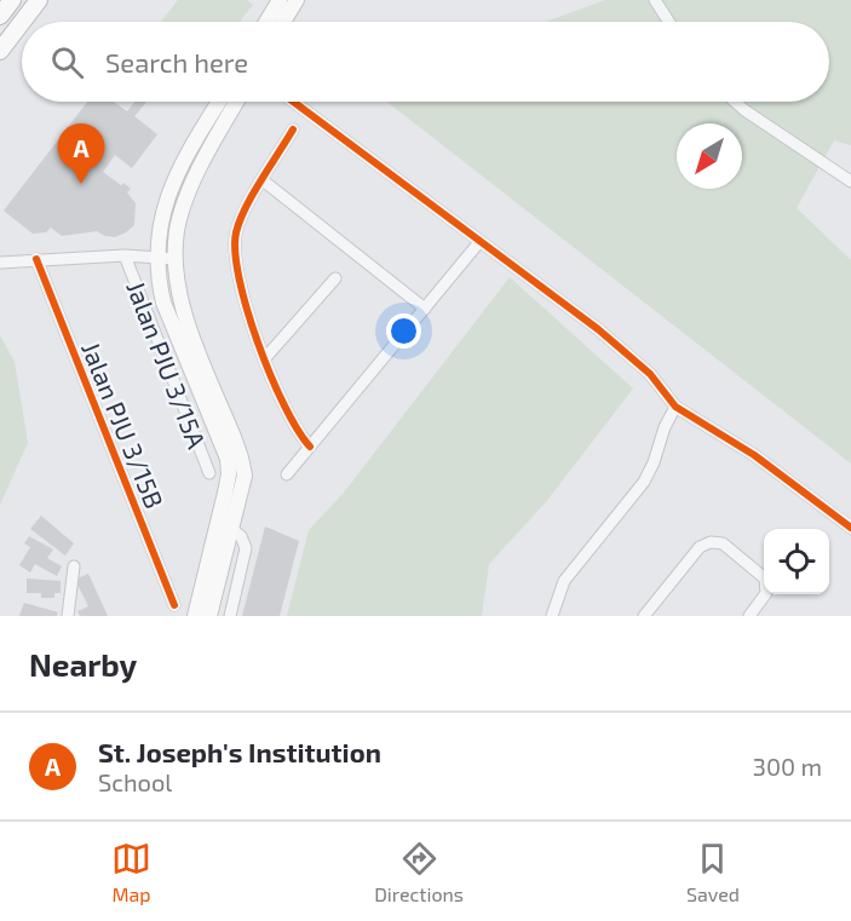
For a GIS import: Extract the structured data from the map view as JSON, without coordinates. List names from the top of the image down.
{
  "streets": {
    "street": ["Jalan PJU 3/15A", "Jalan PJU 3/15B"]
  },
  "north": "bottom left",
  "page": {
    "search": "Search here",
    "pins": "A",
    "heading": "Nearby",
    "list": [
      {
        "mark": "A",
        "name": "St. Joseph's Institution",
        "note": "School",
        "value": "300 m"
      }
    ],
    "nav": ["Map", "Directions", "Saved"]
  }
}
